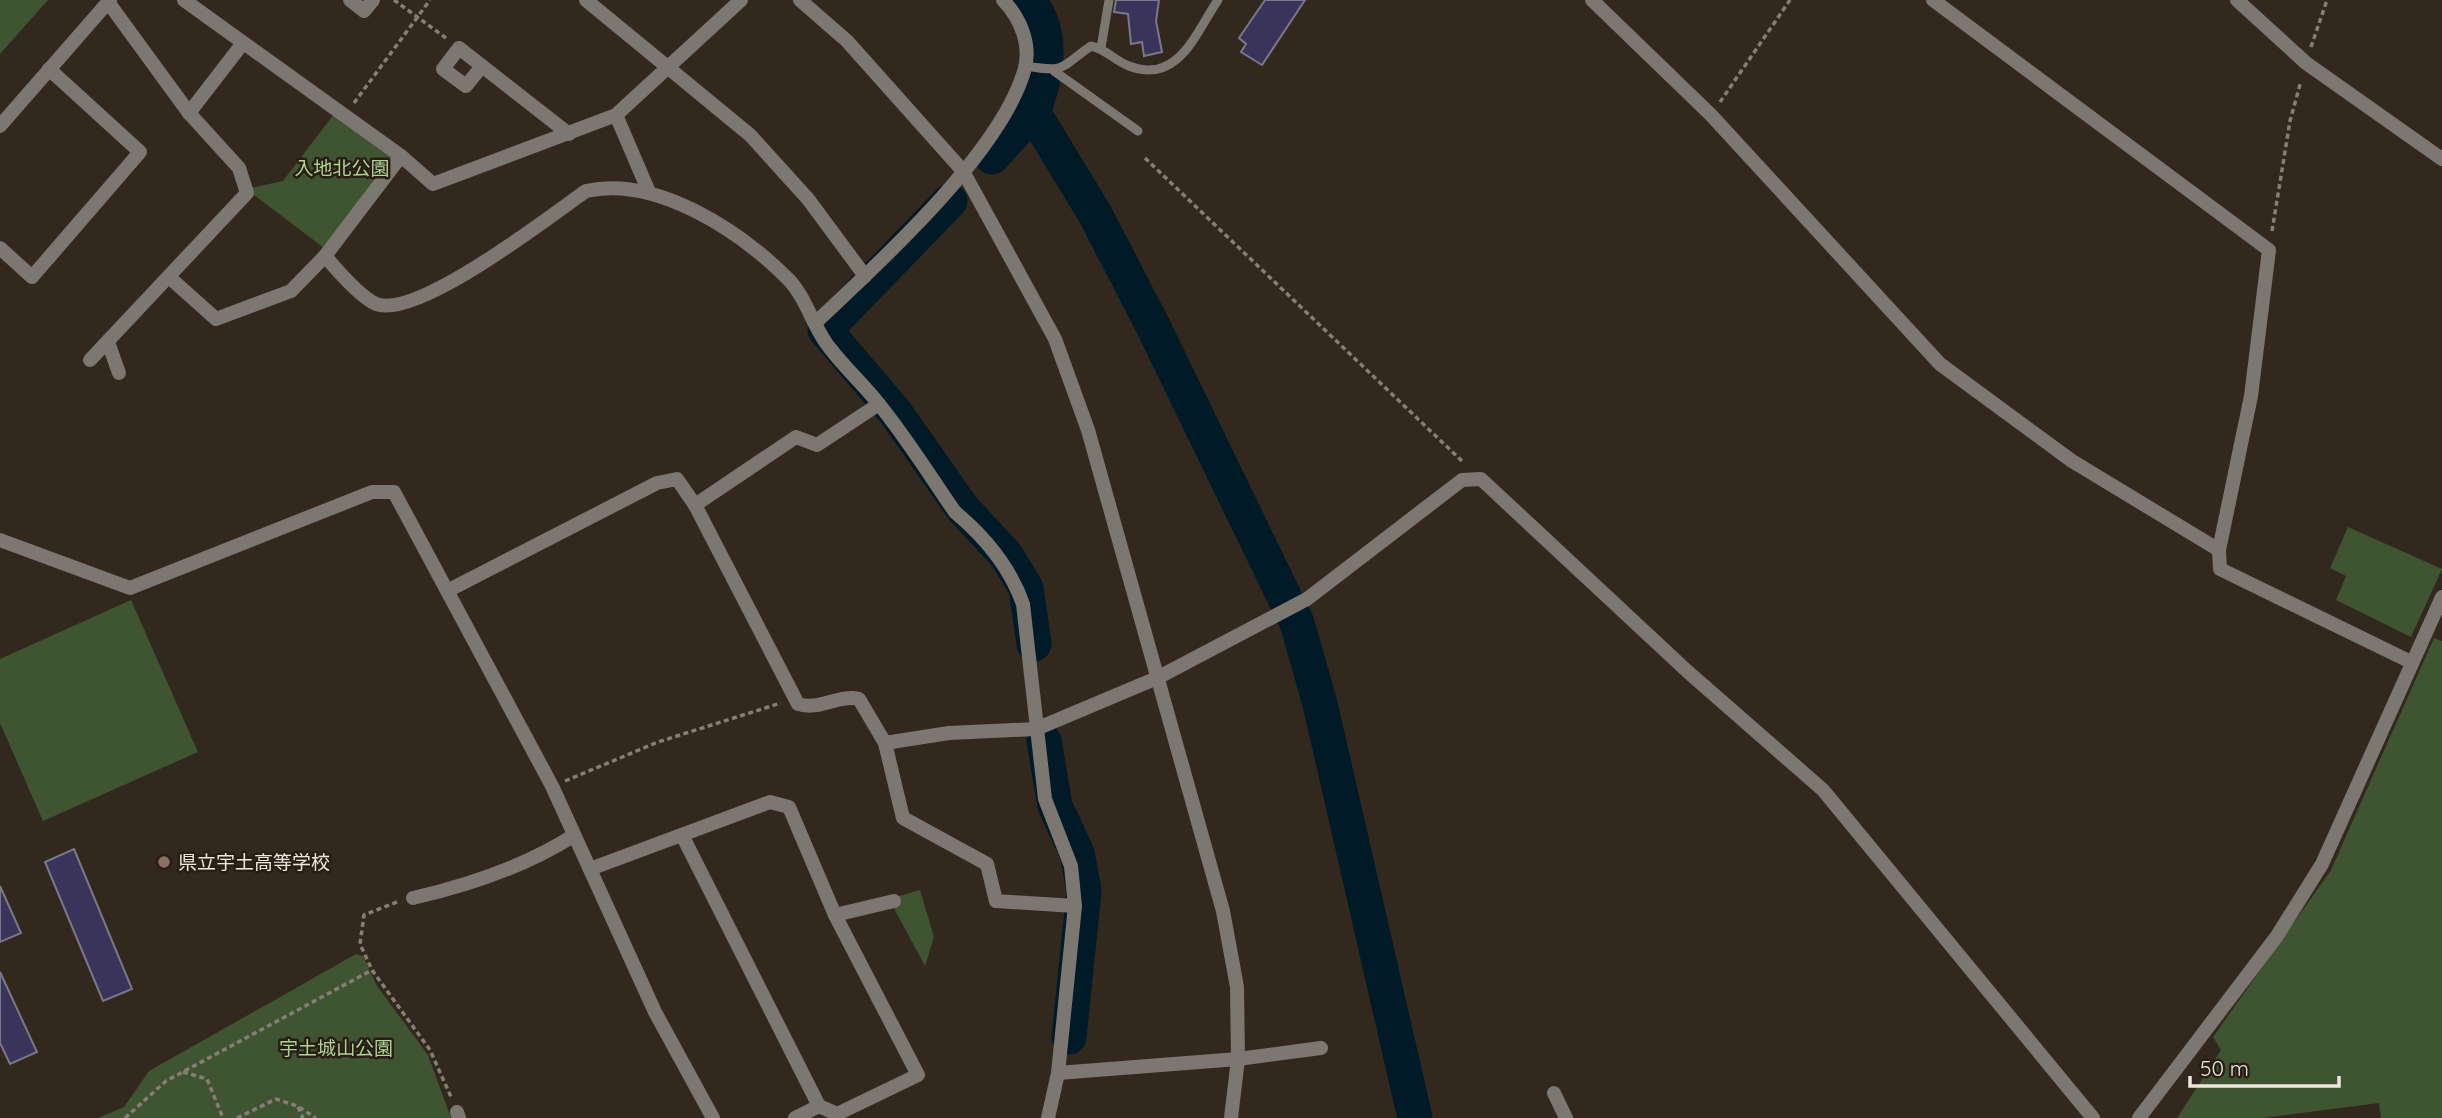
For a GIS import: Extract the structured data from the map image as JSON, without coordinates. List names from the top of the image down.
{
  "parks": ["入地北公園", "宇土城山公園"],
  "places": ["県立宇土高等学校"],
  "scale_bar": "50 m"
}
